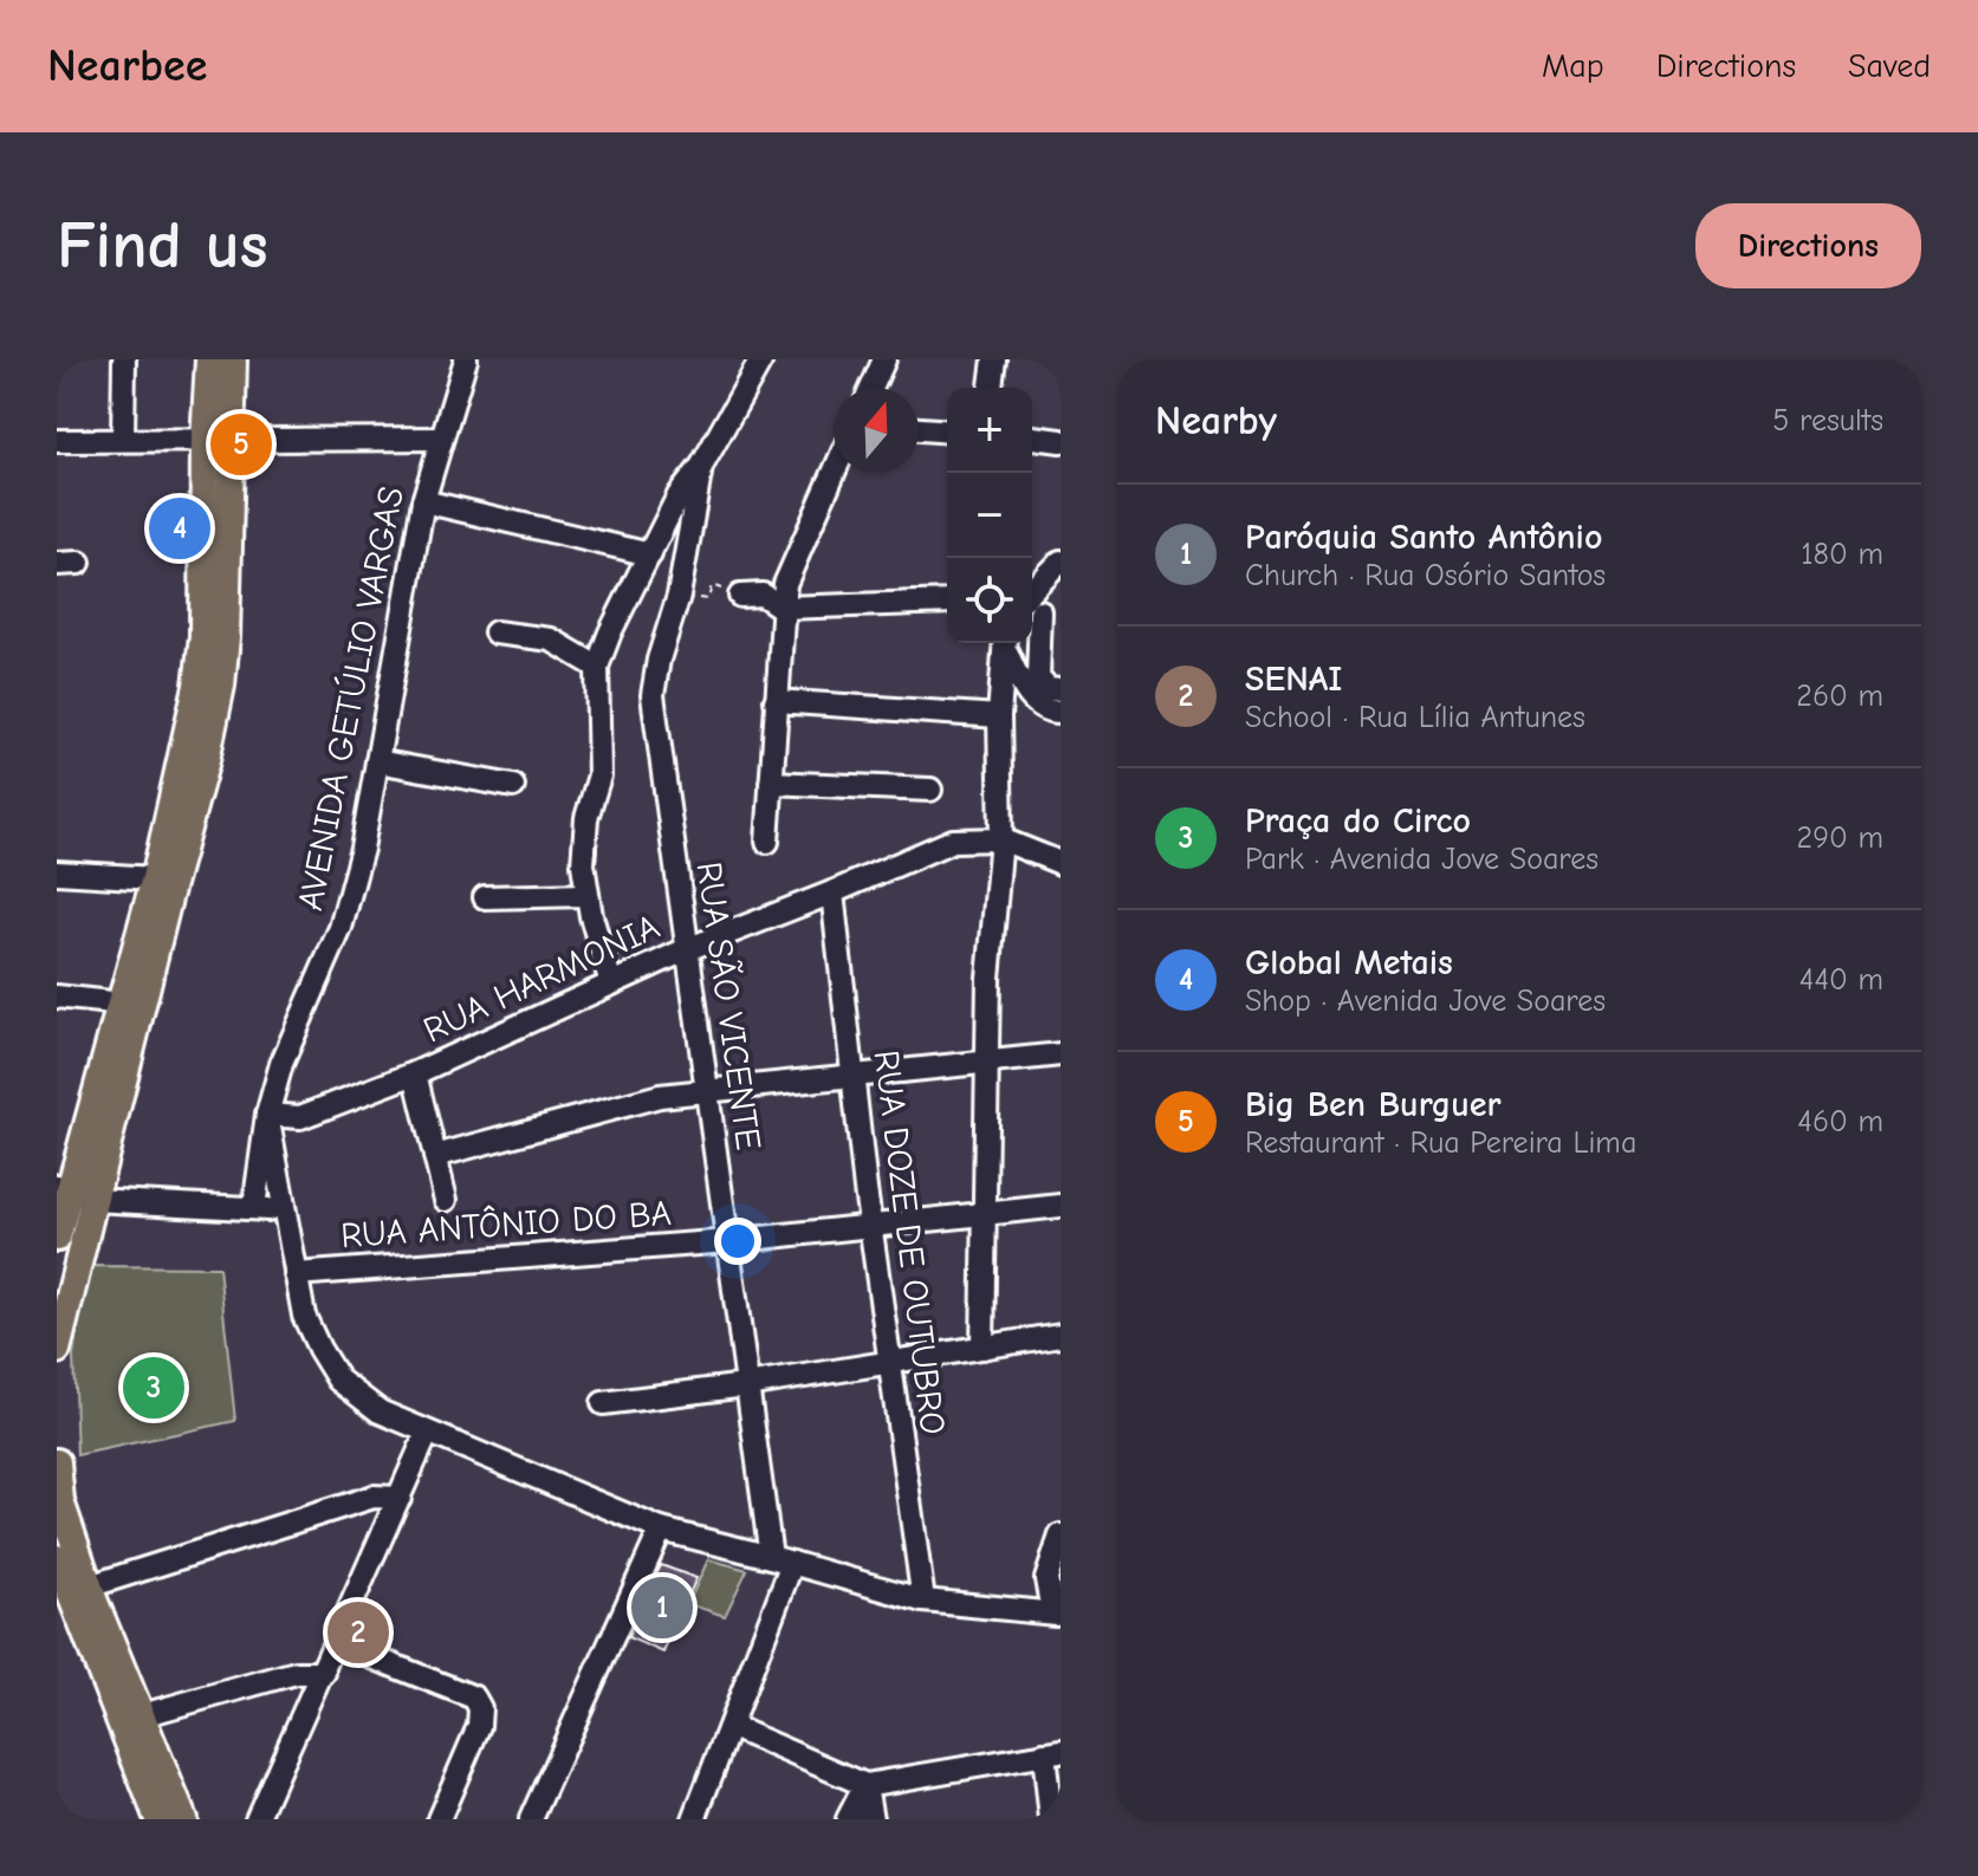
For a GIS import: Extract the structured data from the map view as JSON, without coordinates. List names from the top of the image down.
{
  "streets": {
    "street": [
      "AVENIDA GETÚLIO VARGAS",
      "RUA HARMONIA",
      "RUA SÃO VICENTE",
      "RUA ANTÔNIO DO BA",
      "RUA DOZE DE OUTUBRO"
    ]
  },
  "crossings": [
    ["AVENIDA GETÚLIO VARGAS", "RUA HARMONIA"],
    ["AVENIDA GETÚLIO VARGAS", "RUA SÃO VICENTE"],
    ["AVENIDA GETÚLIO VARGAS", "RUA ANTÔNIO DO BA"],
    ["AVENIDA GETÚLIO VARGAS", "RUA DOZE DE OUTUBRO"],
    ["RUA HARMONIA", "RUA SÃO VICENTE"],
    ["RUA HARMONIA", "RUA DOZE DE OUTUBRO"],
    ["RUA SÃO VICENTE", "RUA ANTÔNIO DO BA"],
    ["RUA ANTÔNIO DO BA", "RUA DOZE DE OUTUBRO"]
  ],
  "north": "top",
  "page": {
    "header": "Nearbee",
    "nav": ["Map", "Directions", "Saved"],
    "buttons": "Directions",
    "title": "Find us",
    "heading": ["Nearby", "5 results"],
    "map_buttons": ["+", "−"],
    "pins": [
      "5",
      "4",
      "3",
      "1",
      "2"
    ],
    "list": [
      {
        "mark": "1",
        "name": "Paróquia Santo Antônio",
        "note": "Church · Rua Osório Santos",
        "value": "180 m"
      },
      {
        "mark": "2",
        "name": "SENAI",
        "note": "School · Rua Lília Antunes",
        "value": "260 m"
      },
      {
        "mark": "3",
        "name": "Praça do Circo",
        "note": "Park · Avenida Jove Soares",
        "value": "290 m"
      },
      {
        "mark": "4",
        "name": "Global Metais",
        "note": "Shop · Avenida Jove Soares",
        "value": "440 m"
      },
      {
        "mark": "5",
        "name": "Big Ben Burguer",
        "note": "Restaurant · Rua Pereira Lima",
        "value": "460 m"
      }
    ]
  }
}
